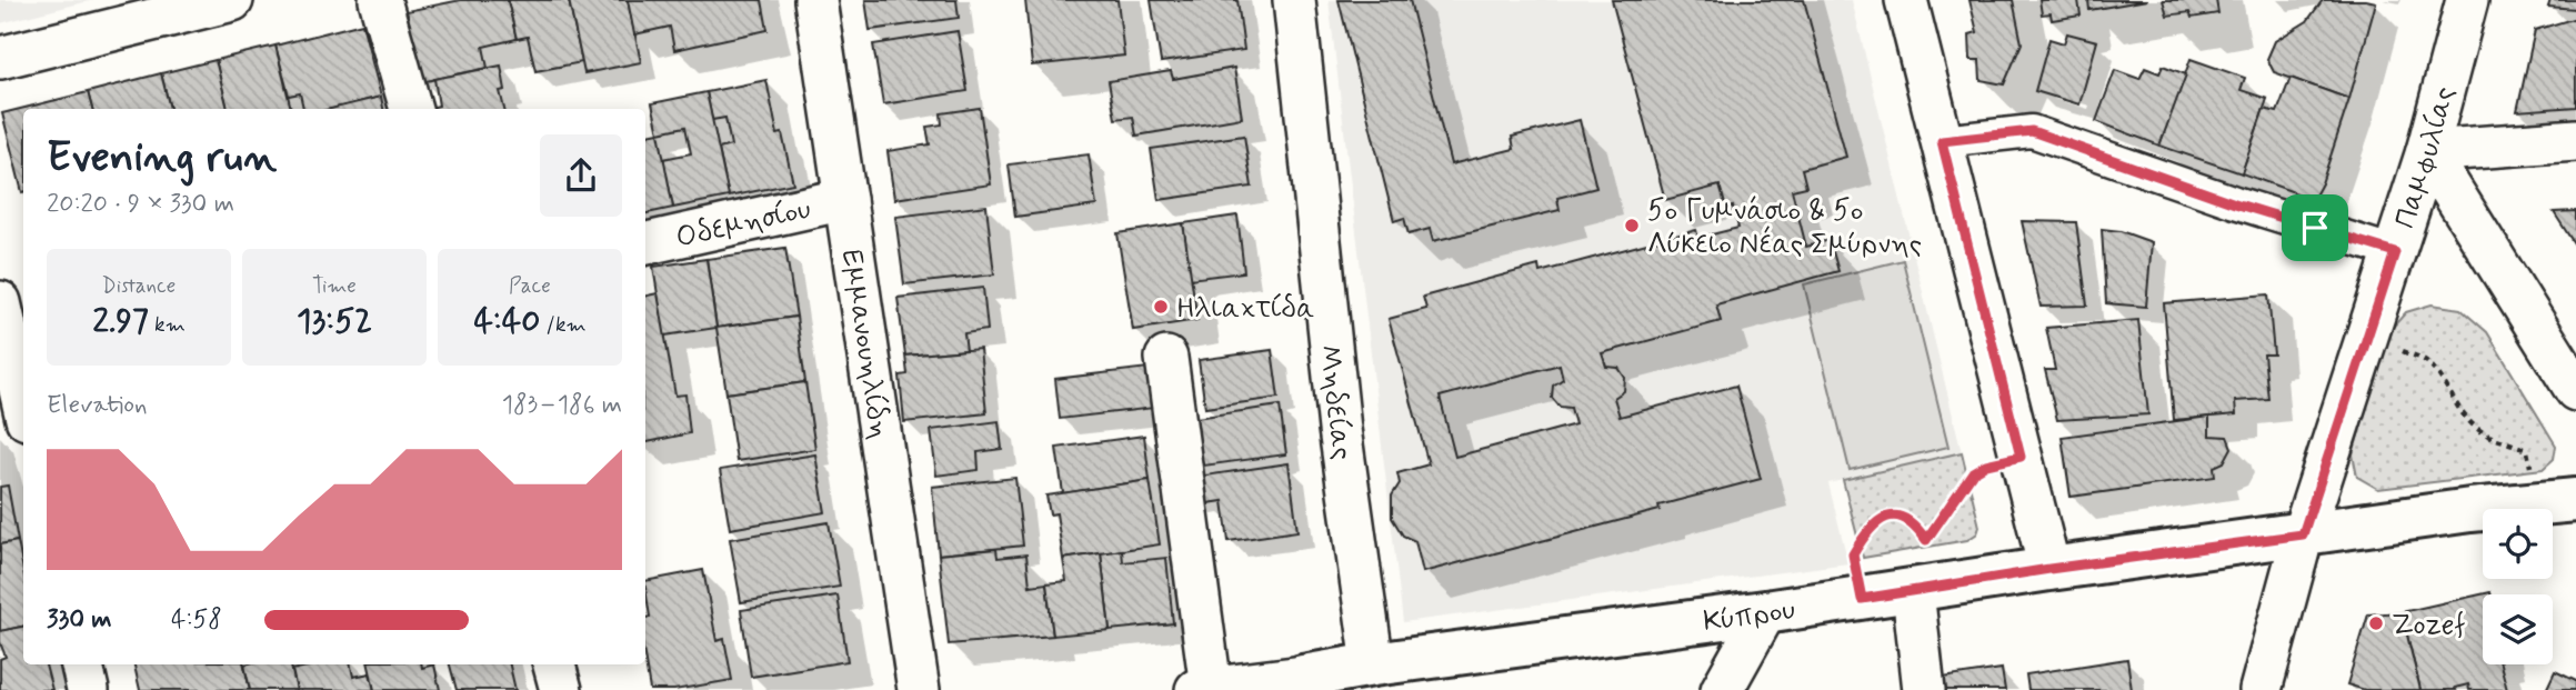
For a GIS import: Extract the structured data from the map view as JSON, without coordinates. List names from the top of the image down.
{
  "streets": {
    "street": [
      "Παμφυλίας",
      "Οδεμησίου",
      "Εμμανουηλίδη",
      "Μηδείας",
      "Κύπρου"
    ]
  },
  "crossings": [
    ["Παμφυλίας", "Κύπρου"],
    ["Οδεμησίου", "Εμμανουηλίδη"],
    ["Μηδείας", "Κύπρου"]
  ],
  "places": ["5ο Γυμνάσιο & 5ο Λύκειο Νέας Σμύρνης", "Ηλιαχτίδα", "Zozef"],
  "page": {
    "heading": ["Evening run", "20:20 · 9 × 330 m"],
    "stats": [
      ["Distance", "2.97 km"],
      ["Time", "13:52"],
      ["Pace", "4:40 /km"]
    ],
    "chart": ["Elevation", "183–186 m"],
    "list": [
      {
        "name": "330 m",
        "note": "4:58"
      }
    ]
  }
}
